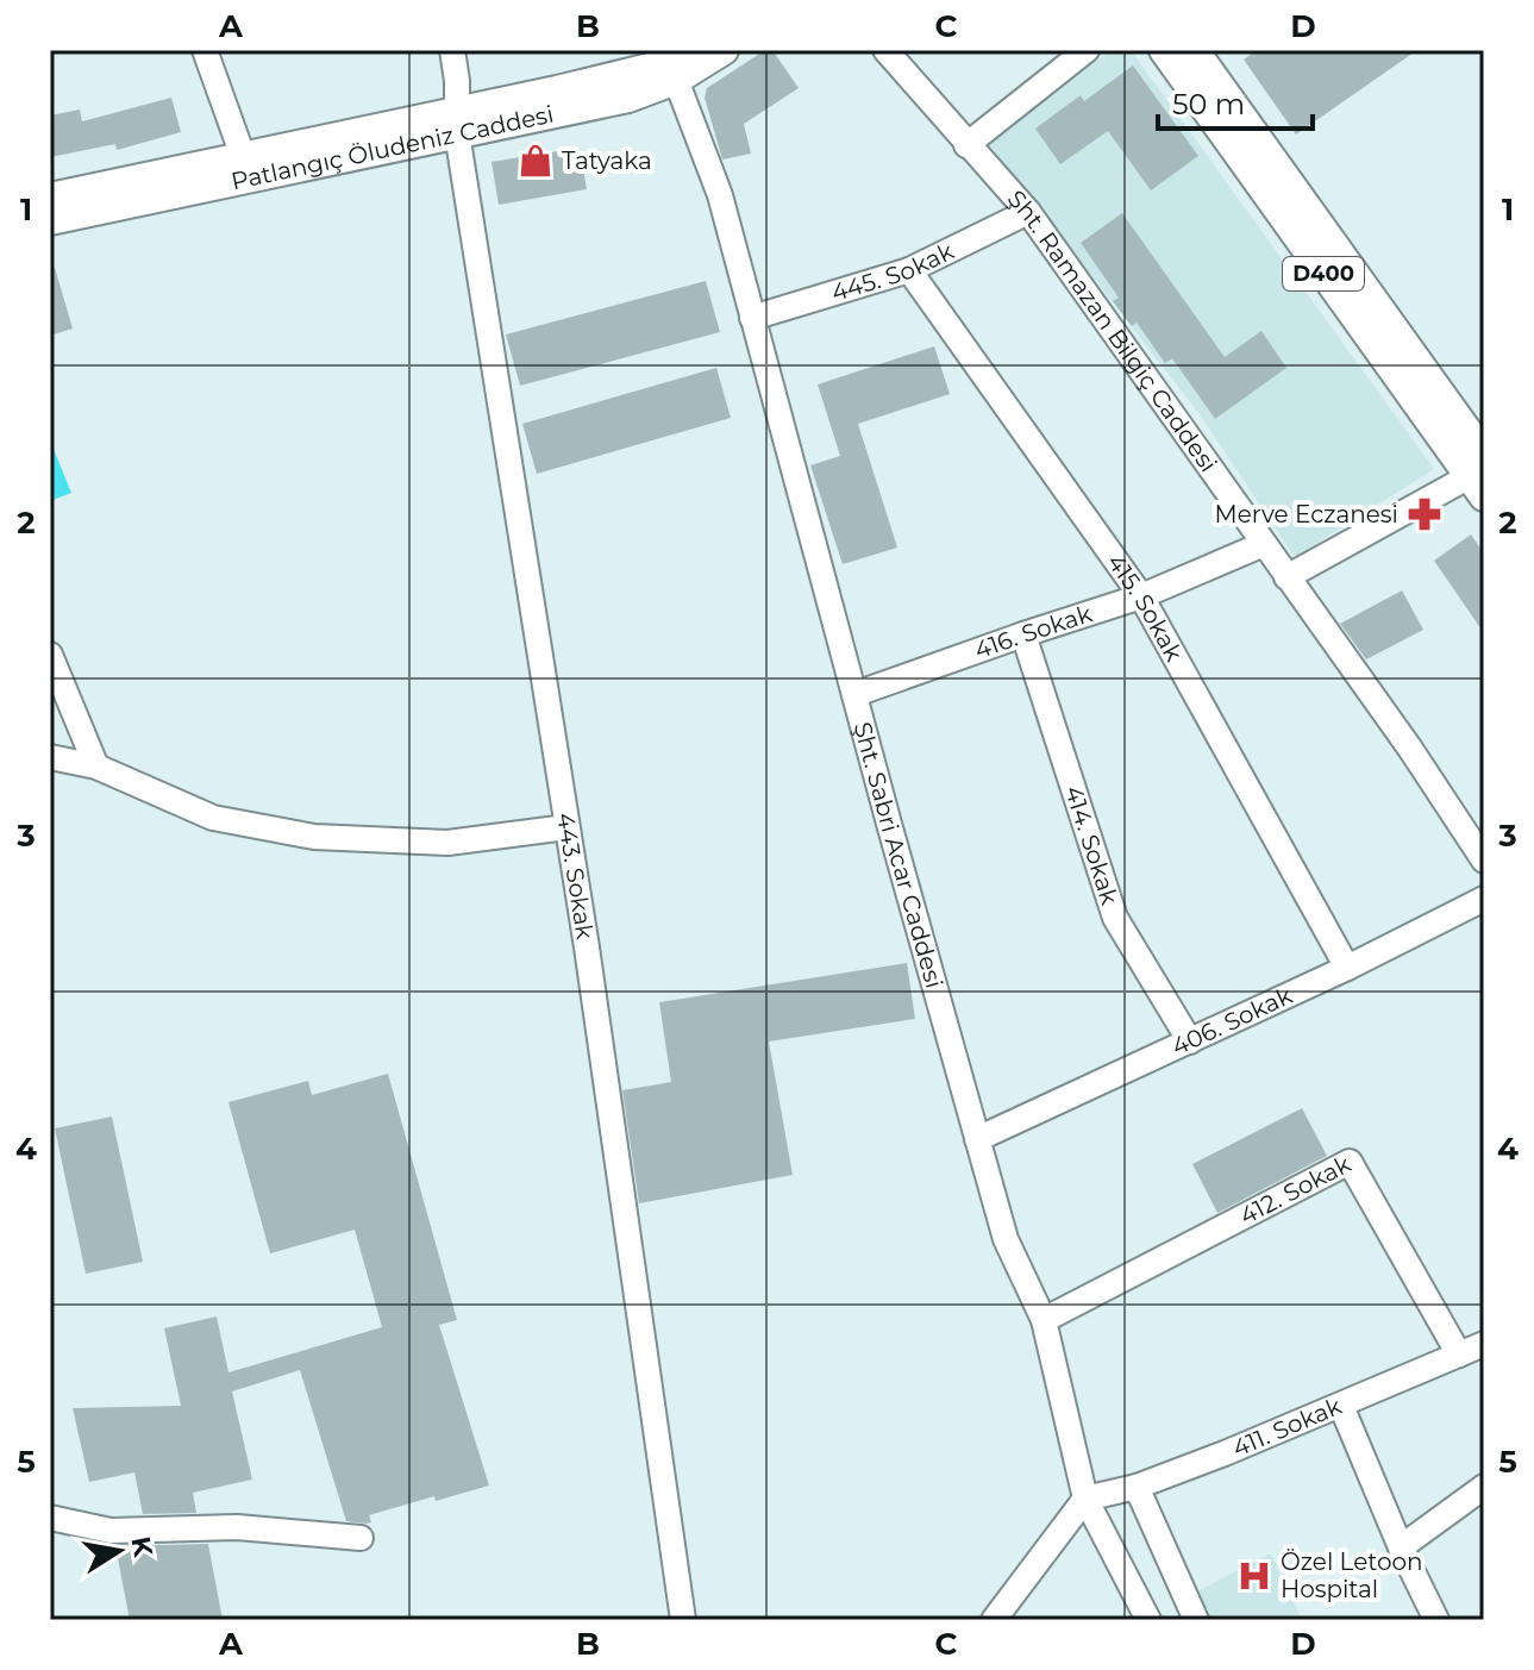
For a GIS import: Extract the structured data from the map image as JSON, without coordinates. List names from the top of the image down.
{
  "streets": {
    "main road": ["Patlangıç Öludeniz Caddesi", "D400"],
    "street": [
      "445. Sokak",
      "Şht. Ramazan Bilgiç Caddesi",
      "415. Sokak",
      "416. Sokak",
      "414. Sokak",
      "Şht. Sabri Acar Caddesi",
      "443. Sokak",
      "406. Sokak",
      "412. Sokak",
      "411. Sokak"
    ]
  },
  "crossings": [
    ["Patlangıç Öludeniz Caddesi", "Şht. Sabri Acar Caddesi"],
    ["Patlangıç Öludeniz Caddesi", "443. Sokak"],
    ["445. Sokak", "Şht. Ramazan Bilgiç Caddesi"],
    ["445. Sokak", "415. Sokak"],
    ["445. Sokak", "Şht. Sabri Acar Caddesi"],
    ["Şht. Ramazan Bilgiç Caddesi", "416. Sokak"],
    ["415. Sokak", "416. Sokak"],
    ["415. Sokak", "406. Sokak"],
    ["416. Sokak", "414. Sokak"],
    ["416. Sokak", "Şht. Sabri Acar Caddesi"],
    ["414. Sokak", "406. Sokak"],
    ["Şht. Sabri Acar Caddesi", "406. Sokak"],
    ["Şht. Sabri Acar Caddesi", "412. Sokak"],
    ["Şht. Sabri Acar Caddesi", "411. Sokak"],
    ["412. Sokak", "411. Sokak"]
  ],
  "places": {
    "shop": ["Tatyaka"],
    "pharmacy": ["Merve Eczanesi"],
    "hospital": ["Özel Letoon Hospital"]
  },
  "scale_bar": "50 m",
  "north": "right",
  "grid": {
    "columns": [
      "A",
      "B",
      "C",
      "D"
    ],
    "rows": [
      "1",
      "2",
      "3",
      "4",
      "5"
    ]
  }
}
